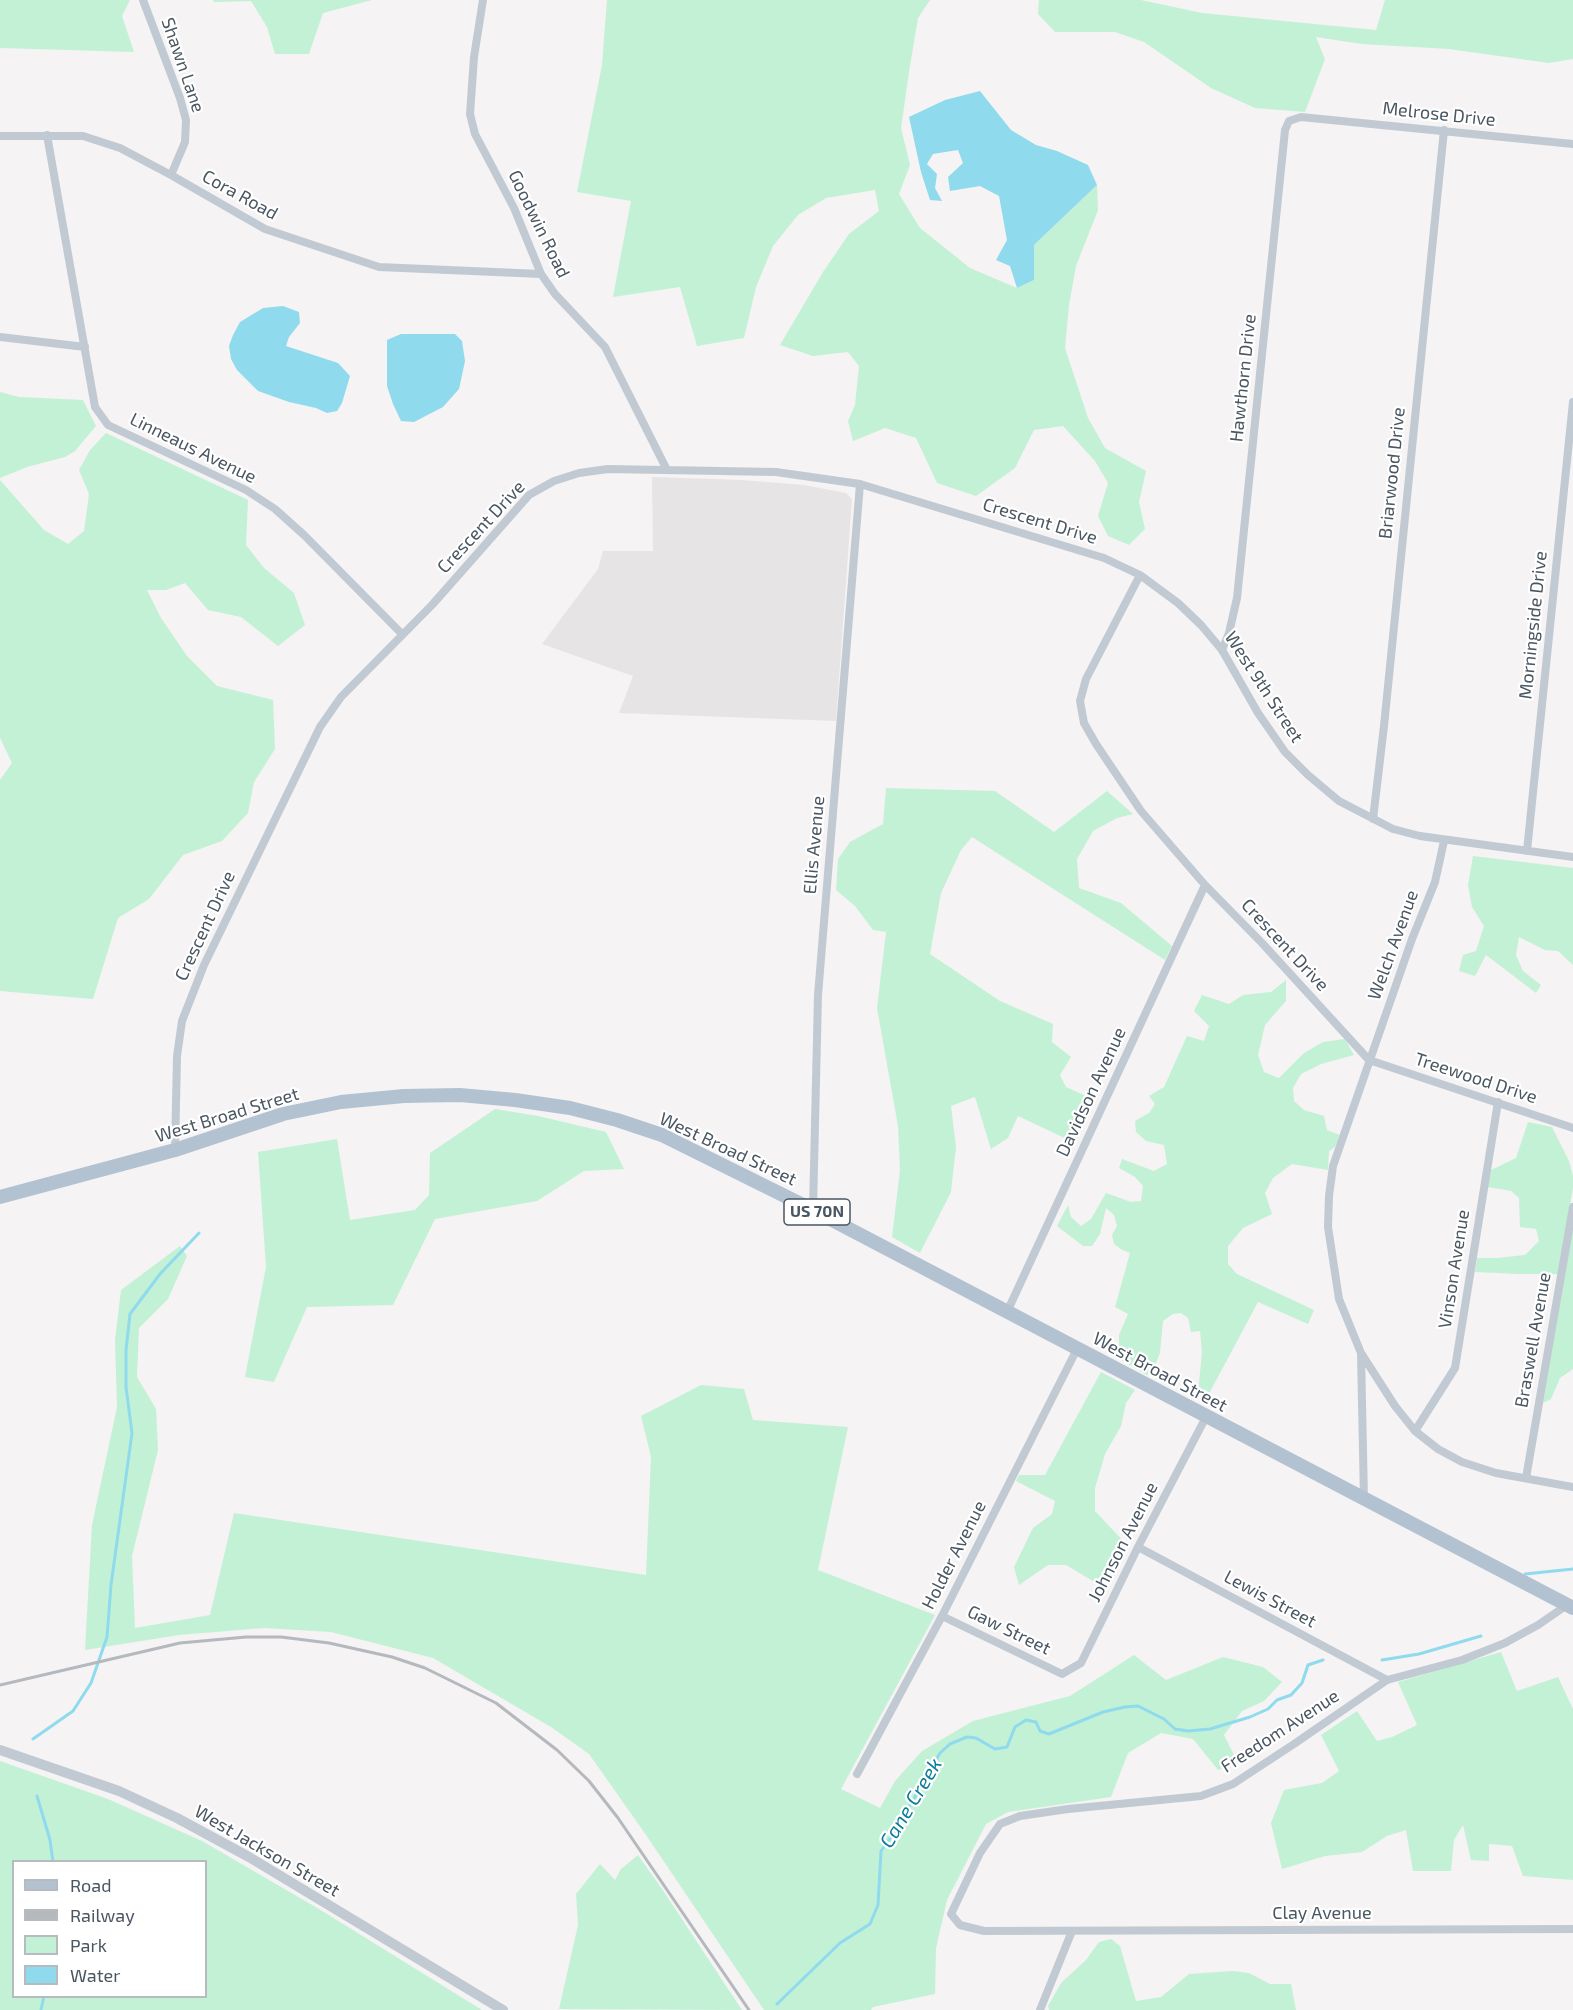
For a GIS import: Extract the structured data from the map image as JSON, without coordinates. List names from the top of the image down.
{
  "streets": {
    "main road": ["West Broad Street", "US 70N"],
    "street": [
      "Shawn Lane",
      "Melrose Drive",
      "Cora Road",
      "Goodwin Road",
      "Hawthorn Drive",
      "Linneaus Avenue",
      "Briarwood Drive",
      "Crescent Drive",
      "Morningside Drive",
      "West 9th Street",
      "Ellis Avenue",
      "Welch Avenue",
      "Treewood Drive",
      "Davidson Avenue",
      "Vinson Avenue",
      "Braswell Avenue",
      "Johnson Avenue",
      "Holder Avenue",
      "Lewis Street",
      "Gaw Street",
      "Freedom Avenue",
      "West Jackson Street",
      "Clay Avenue"
    ]
  },
  "crossings": [
    ["Shawn Lane", "Cora Road"],
    ["Melrose Drive", "Hawthorn Drive"],
    ["Melrose Drive", "Briarwood Drive"],
    ["Cora Road", "Goodwin Road"],
    ["Cora Road", "Linneaus Avenue"],
    ["Goodwin Road", "Crescent Drive"],
    ["Hawthorn Drive", "West 9th Street"],
    ["Linneaus Avenue", "Crescent Drive"],
    ["Briarwood Drive", "West 9th Street"],
    ["Crescent Drive", "West 9th Street"],
    ["Crescent Drive", "Ellis Avenue"],
    ["Crescent Drive", "Welch Avenue"],
    ["Crescent Drive", "Treewood Drive"],
    ["Crescent Drive", "Davidson Avenue"],
    ["Crescent Drive", "West Broad Street"],
    ["Morningside Drive", "West 9th Street"],
    ["West 9th Street", "Welch Avenue"],
    ["Ellis Avenue", "West Broad Street"],
    ["Welch Avenue", "Treewood Drive"],
    ["Treewood Drive", "Vinson Avenue"],
    ["Davidson Avenue", "West Broad Street"],
    ["West Broad Street", "Johnson Avenue"],
    ["West Broad Street", "Holder Avenue"],
    ["West Broad Street", "Freedom Avenue"],
    ["Johnson Avenue", "Lewis Street"],
    ["Johnson Avenue", "Gaw Street"],
    ["Holder Avenue", "Gaw Street"],
    ["Lewis Street", "Freedom Avenue"],
    ["Freedom Avenue", "Clay Avenue"]
  ],
  "water": ["Cane Creek"],
  "legend": [
    "Road",
    "Railway",
    "Park",
    "Water"
  ]
}
